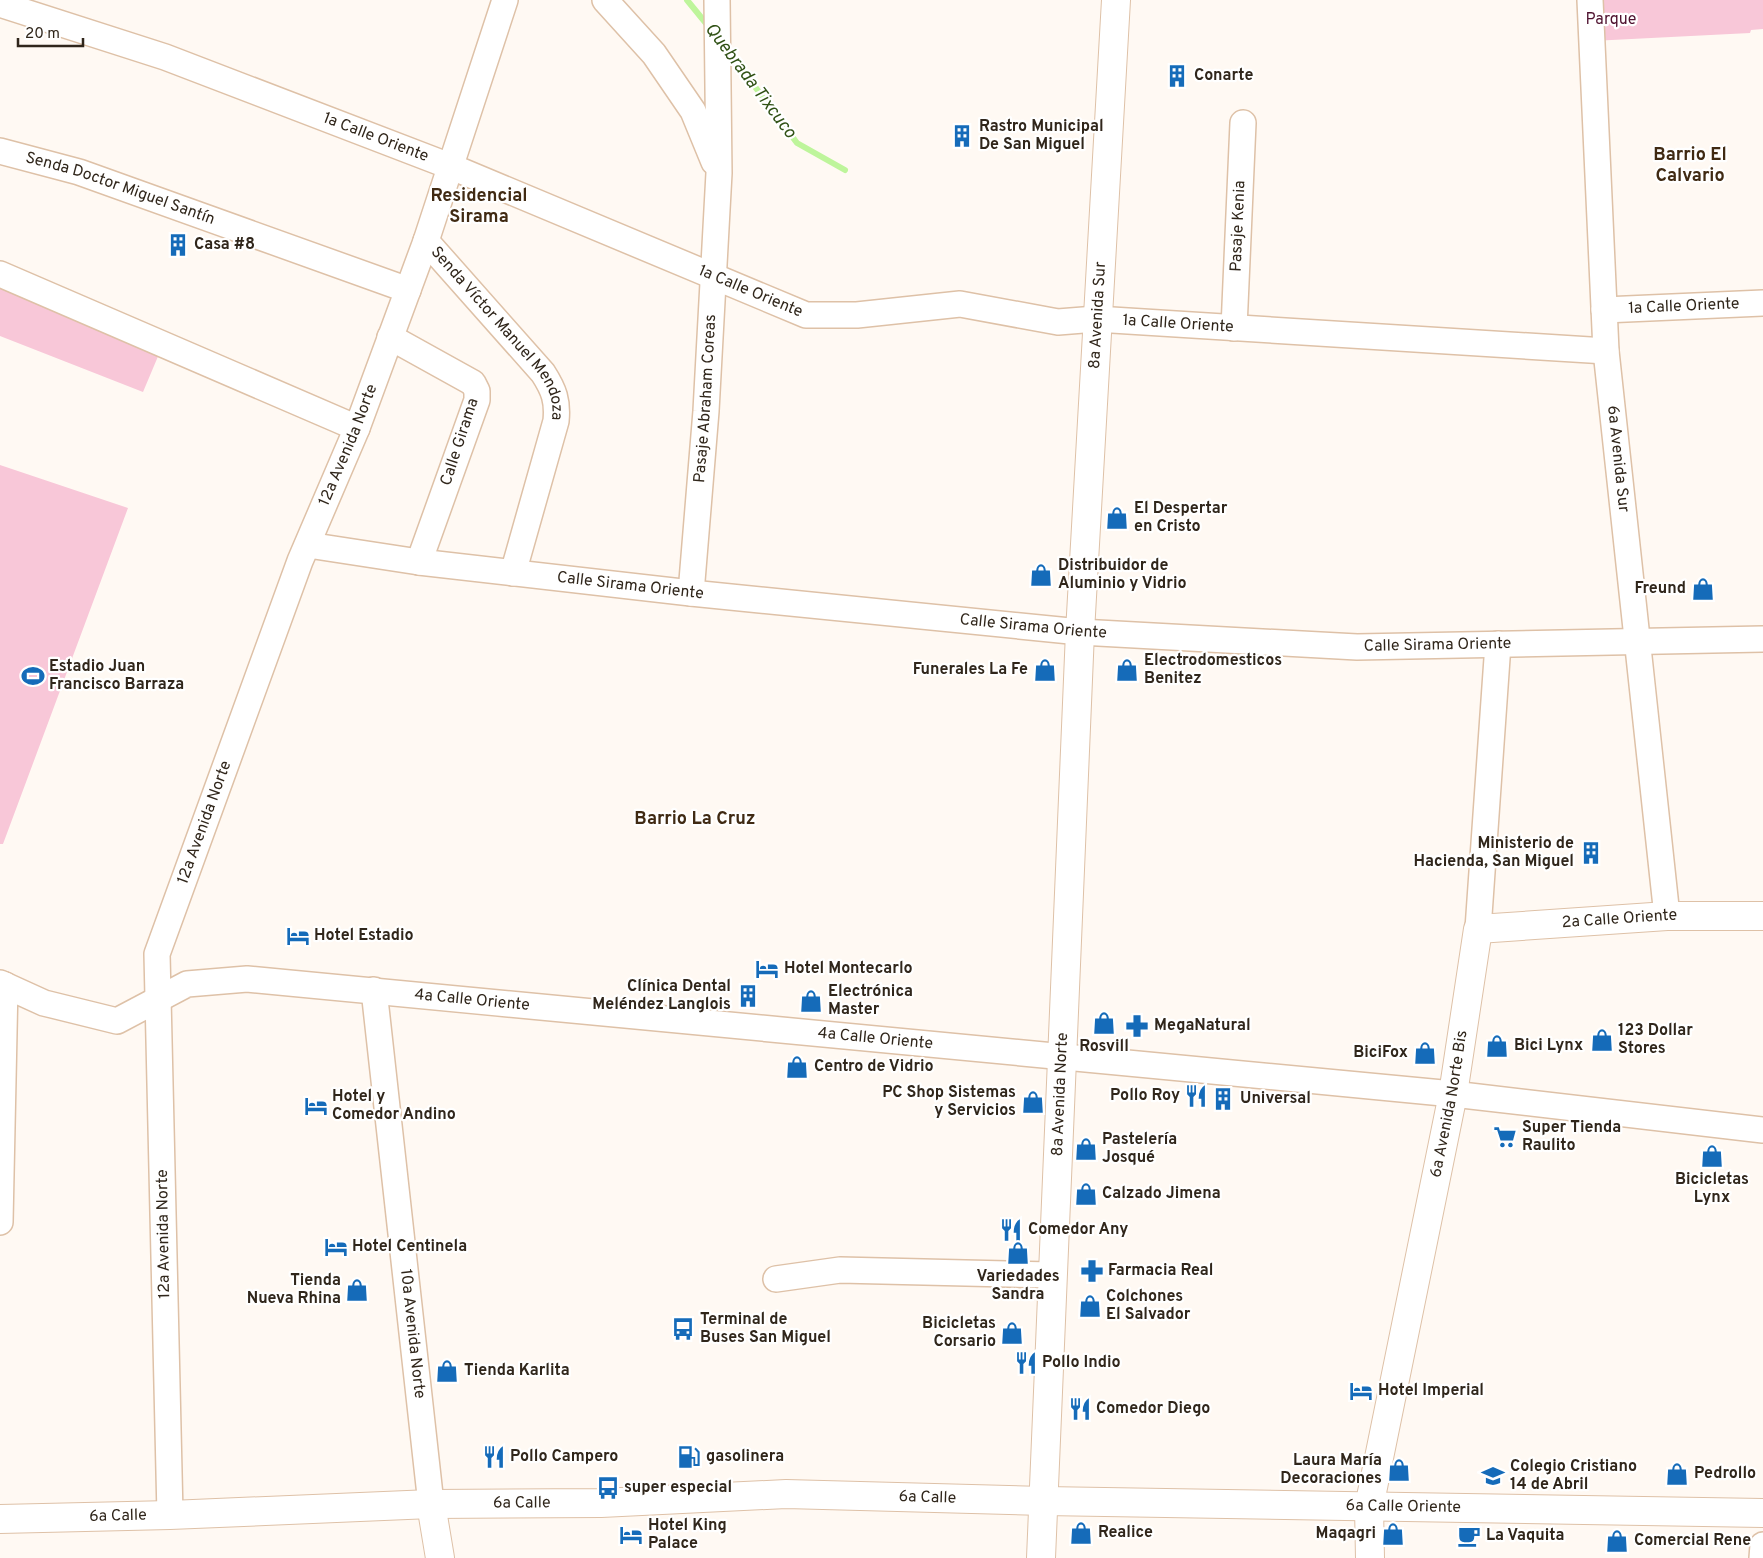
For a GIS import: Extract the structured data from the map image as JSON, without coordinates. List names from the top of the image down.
{
  "streets": {
    "street": [
      "1a Calle Oriente",
      "Senda Doctor Miguel Santín",
      "Pasaje Kenia",
      "8a Avenida Sur",
      "Senda Víctor Manuel Mendoza",
      "Pasaje Abraham Coreas",
      "Calle Girama",
      "12a Avenida Norte",
      "6a Avenida Sur",
      "Calle Sirama Oriente",
      "2a Calle Oriente",
      "4a Calle Oriente",
      "8a Avenida Norte",
      "6a Avenida Norte Bis",
      "10a Avenida Norte",
      "6a Calle",
      "6a Calle Oriente"
    ]
  },
  "crossings": [
    ["1a Calle Oriente", "Pasaje Kenia"],
    ["1a Calle Oriente", "8a Avenida Sur"],
    ["1a Calle Oriente", "Pasaje Abraham Coreas"],
    ["1a Calle Oriente", "12a Avenida Norte"],
    ["1a Calle Oriente", "6a Avenida Sur"],
    ["Senda Doctor Miguel Santín", "12a Avenida Norte"],
    ["8a Avenida Sur", "Calle Sirama Oriente"],
    ["8a Avenida Sur", "8a Avenida Norte"],
    ["Senda Víctor Manuel Mendoza", "12a Avenida Norte"],
    ["Senda Víctor Manuel Mendoza", "Calle Sirama Oriente"],
    ["Pasaje Abraham Coreas", "Calle Sirama Oriente"],
    ["Calle Girama", "12a Avenida Norte"],
    ["Calle Girama", "Calle Sirama Oriente"],
    ["12a Avenida Norte", "Calle Sirama Oriente"],
    ["12a Avenida Norte", "4a Calle Oriente"],
    ["12a Avenida Norte", "6a Calle"],
    ["6a Avenida Sur", "Calle Sirama Oriente"],
    ["6a Avenida Sur", "2a Calle Oriente"],
    ["Calle Sirama Oriente", "8a Avenida Norte"],
    ["Calle Sirama Oriente", "6a Avenida Norte Bis"],
    ["2a Calle Oriente", "6a Avenida Norte Bis"],
    ["4a Calle Oriente", "8a Avenida Norte"],
    ["4a Calle Oriente", "6a Avenida Norte Bis"],
    ["4a Calle Oriente", "10a Avenida Norte"],
    ["8a Avenida Norte", "6a Calle"],
    ["8a Avenida Norte", "6a Calle Oriente"],
    ["6a Avenida Norte Bis", "6a Calle Oriente"],
    ["10a Avenida Norte", "6a Calle"],
    ["6a Calle", "6a Calle Oriente"]
  ],
  "districts": ["Barrio El Calvario", "Residencial Sirama", "Barrio La Cruz"],
  "water": ["Quebrada Tixcuco"],
  "parks": ["Parque"],
  "places": {
    "building": [
      "Conarte",
      "Rastro Municipal De San Miguel",
      "Casa #8",
      "Ministerio de Hacienda, San Miguel",
      "Clínica Dental Meléndez Langlois",
      "Universal"
    ],
    "shop": [
      "El Despertar en Cristo",
      "Distribuidor de Aluminio y Vidrio",
      "Freund",
      "Funerales La Fe",
      "Electrodomesticos Benitez",
      "Electrónica Master",
      "Rosvill",
      "123 Dollar Stores",
      "Bici Lynx",
      "BiciFox",
      "Centro de Vidrio",
      "PC Shop Sistemas y Servicios",
      "Pastelería Josqué",
      "Bicicletas Lynx",
      "Calzado Jimena",
      "Variedades Sandra",
      "Tienda Nueva Rhina",
      "Colchones El Salvador",
      "Bicicletas Corsario",
      "Tienda Karlita",
      "Laura María Decoraciones",
      "Pedrollo",
      "Realice",
      "Maqagri",
      "Comercial Rene"
    ],
    "sports": ["Estadio Juan Francisco Barraza"],
    "hotel": [
      "Hotel Estadio",
      "Hotel Montecarlo",
      "Hotel y Comedor Andino",
      "Hotel Centinela",
      "Hotel Imperial",
      "Hotel King Palace"
    ],
    "pharmacy": ["MegaNatural", "Farmacia Real"],
    "restaurant": [
      "Pollo Roy",
      "Comedor Any",
      "Pollo Indio",
      "Comedor Diego",
      "Pollo Campero"
    ],
    "supermarket": ["Super Tienda Raulito"],
    "bus stop": ["Terminal de Buses San Miguel", "super especial"],
    "fuel station": ["gasolinera"],
    "school or university": ["Colegio Cristiano 14 de Abril"],
    "cafe": ["La Vaquita"]
  },
  "scale_bar": "20 m"
}
